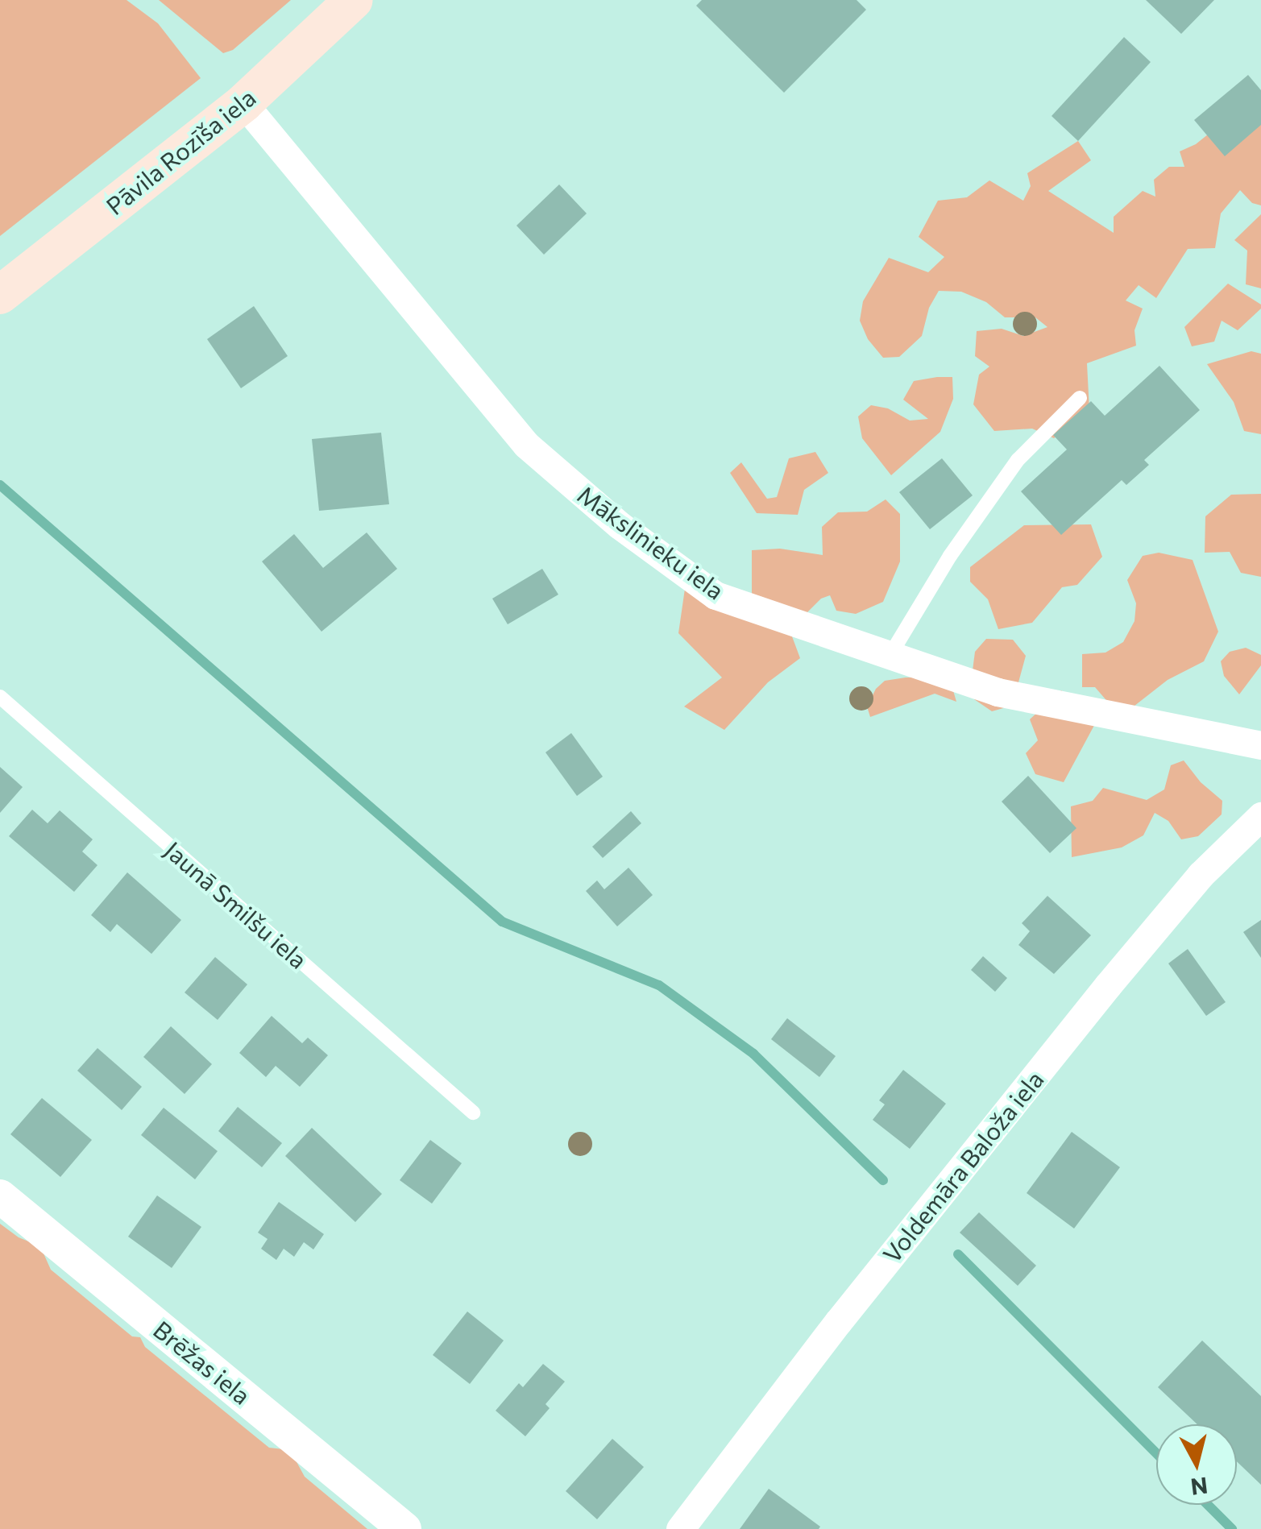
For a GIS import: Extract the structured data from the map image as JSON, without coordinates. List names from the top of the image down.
{
  "streets": {
    "main road": ["Pāvila Rozīša iela"],
    "street": ["Mākslinieku iela", "Voldemāra Baloža iela", "Brēžas iela"],
    "lane": ["Jaunā Smilšu iela"]
  },
  "crossings": [
    ["Pāvila Rozīša iela", "Mākslinieku iela"]
  ],
  "north": "bottom"
}
